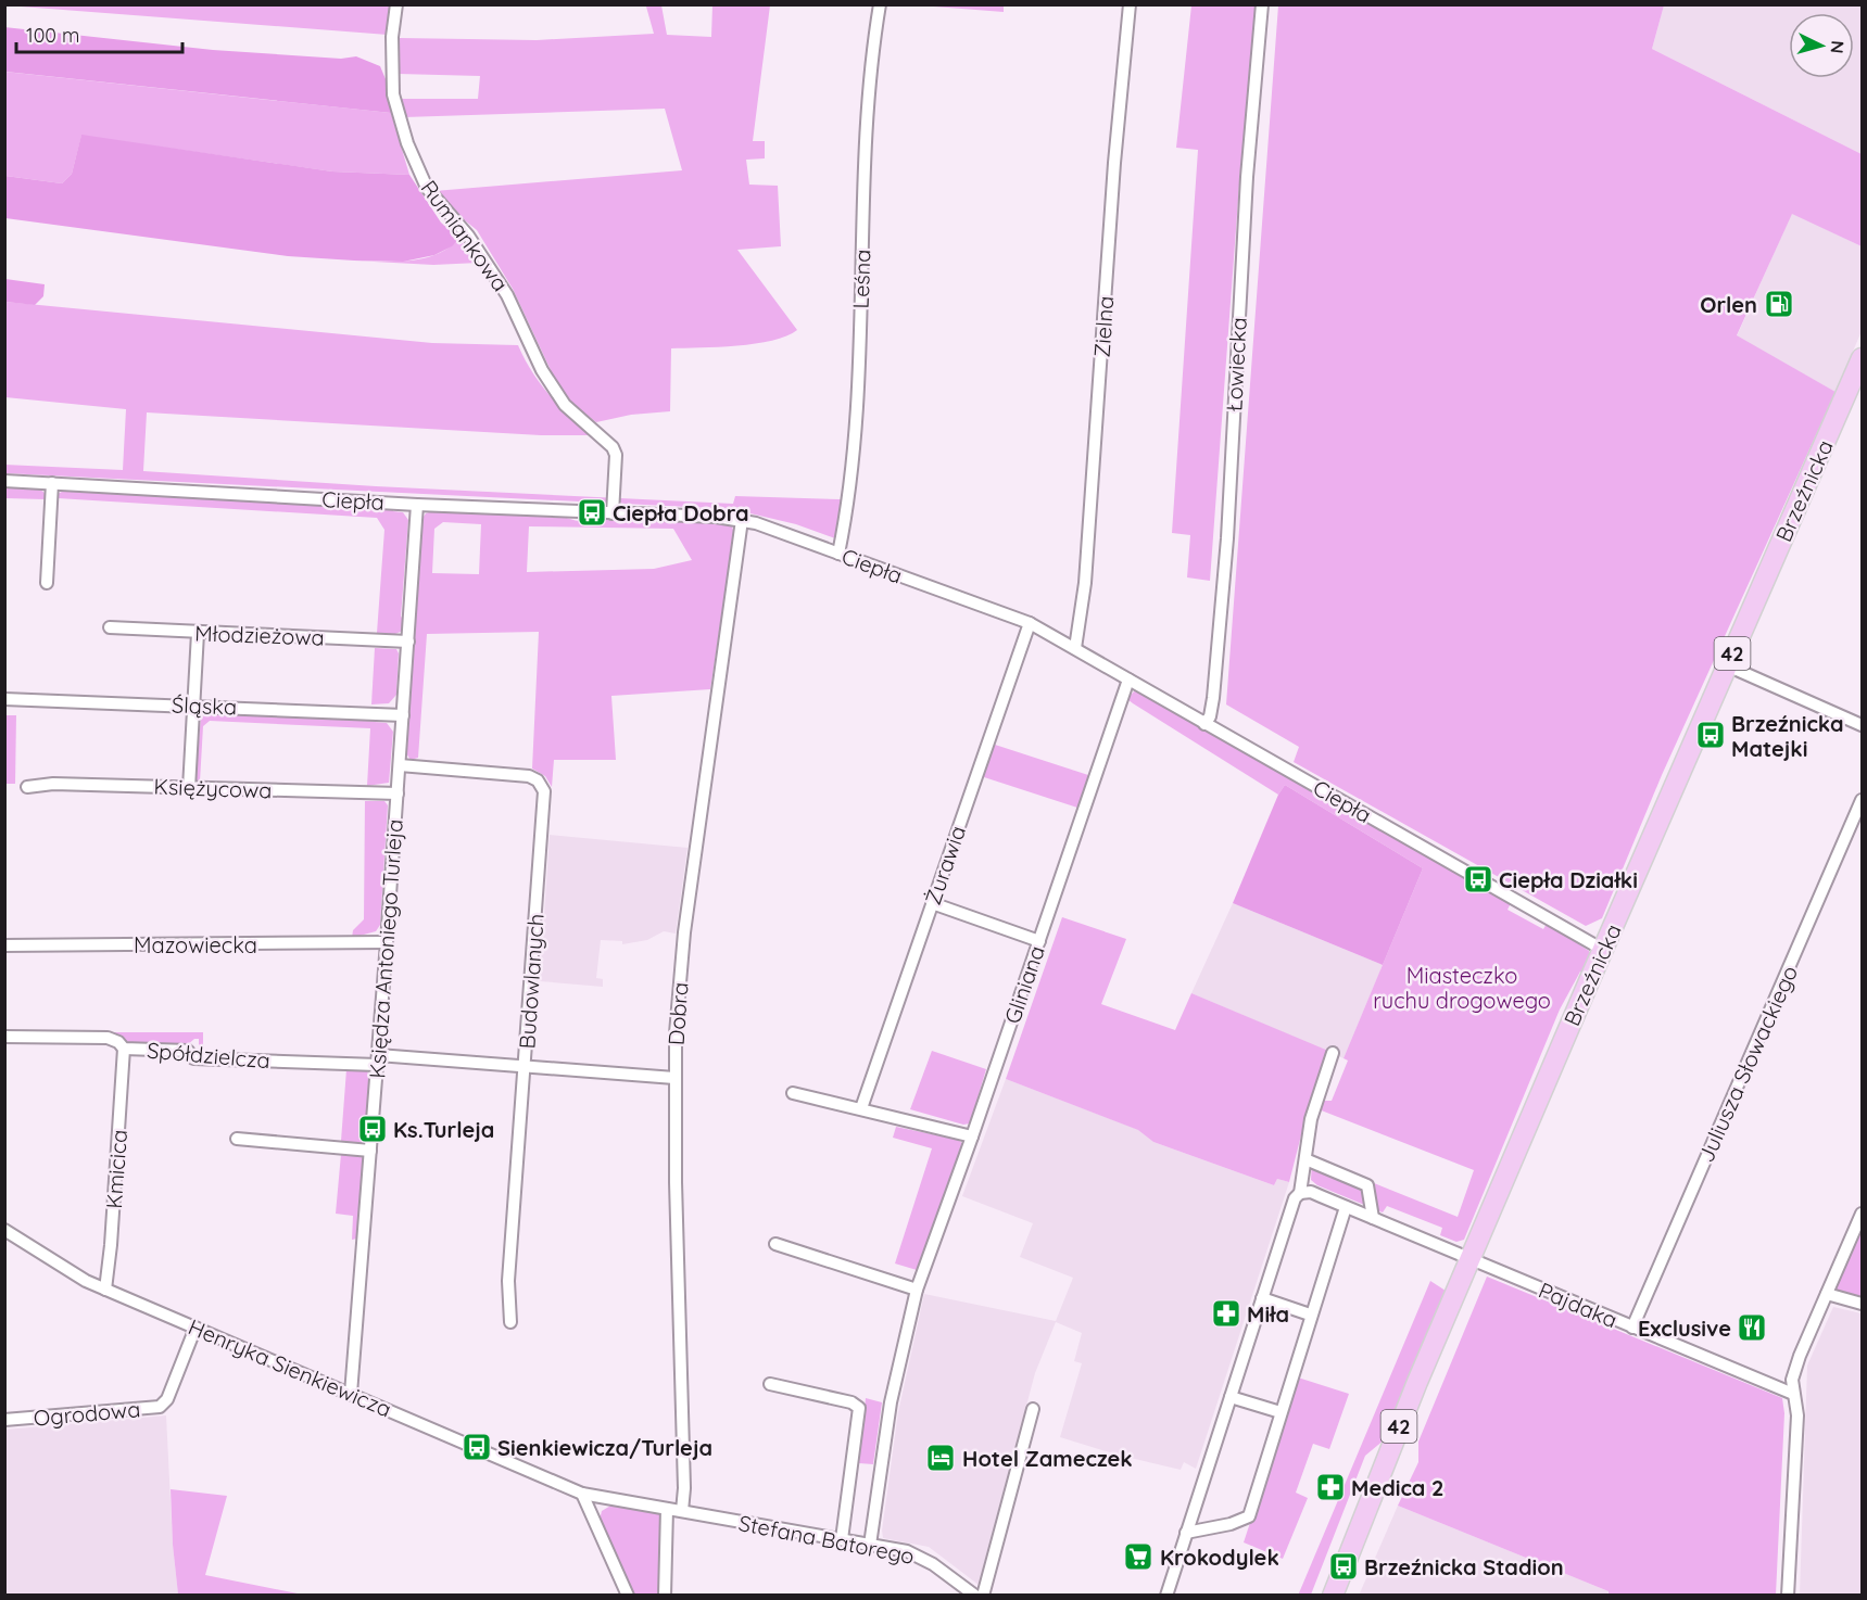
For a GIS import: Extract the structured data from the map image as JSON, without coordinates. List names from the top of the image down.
{
  "streets": {
    "main road": ["Brzeźnicka", "42"],
    "street": [
      "Rumiankowa",
      "Leśna",
      "Zielna",
      "Łowiecka",
      "Ciepła",
      "Młodzieżowa",
      "Śląska",
      "Księżycowa",
      "Żurawia",
      "Mazowiecka",
      "Księdza Antoniego Turleja",
      "Budowlanych",
      "Gliniana",
      "Dobra",
      "Spółdzielcza",
      "Juliusza Słowackiego",
      "Kmicica",
      "Pajdaka",
      "Henryka Sienkiewicza",
      "Ogrodowa",
      "Stefana Batorego"
    ]
  },
  "crossings": [
    ["Rumiankowa", "Ciepła"],
    ["Leśna", "Ciepła"],
    ["Zielna", "Ciepła"],
    ["Łowiecka", "Ciepła"],
    ["Brzeźnicka", "Ciepła"],
    ["Brzeźnicka", "Pajdaka"],
    ["Ciepła", "Żurawia"],
    ["Ciepła", "Księdza Antoniego Turleja"],
    ["Ciepła", "Gliniana"],
    ["Ciepła", "Dobra"],
    ["Młodzieżowa", "Księdza Antoniego Turleja"],
    ["Śląska", "Księdza Antoniego Turleja"],
    ["Księżycowa", "Księdza Antoniego Turleja"],
    ["Mazowiecka", "Księdza Antoniego Turleja"],
    ["Księdza Antoniego Turleja", "Budowlanych"],
    ["Księdza Antoniego Turleja", "Spółdzielcza"],
    ["Księdza Antoniego Turleja", "Henryka Sienkiewicza"],
    ["Gliniana", "Stefana Batorego"],
    ["Dobra", "Stefana Batorego"],
    ["Spółdzielcza", "Kmicica"],
    ["Juliusza Słowackiego", "Pajdaka"],
    ["Kmicica", "Henryka Sienkiewicza"],
    ["Henryka Sienkiewicza", "Ogrodowa"],
    ["Henryka Sienkiewicza", "Stefana Batorego"]
  ],
  "parks": ["Miasteczko ruchu drogowego"],
  "places": {
    "fuel station": ["Orlen"],
    "bus stop": [
      "Ciepła Dobra",
      "Brzeźnicka Matejki",
      "Ciepła Działki",
      "Ks.Turleja",
      "Sienkiewicza/Turleja",
      "Brzeźnicka Stadion"
    ],
    "pharmacy": ["Miła", "Medica 2"],
    "restaurant": ["Exclusive"],
    "hotel": ["Hotel Zameczek"],
    "supermarket": ["Krokodylek"]
  },
  "scale_bar": "100 m",
  "north": "right"
}
